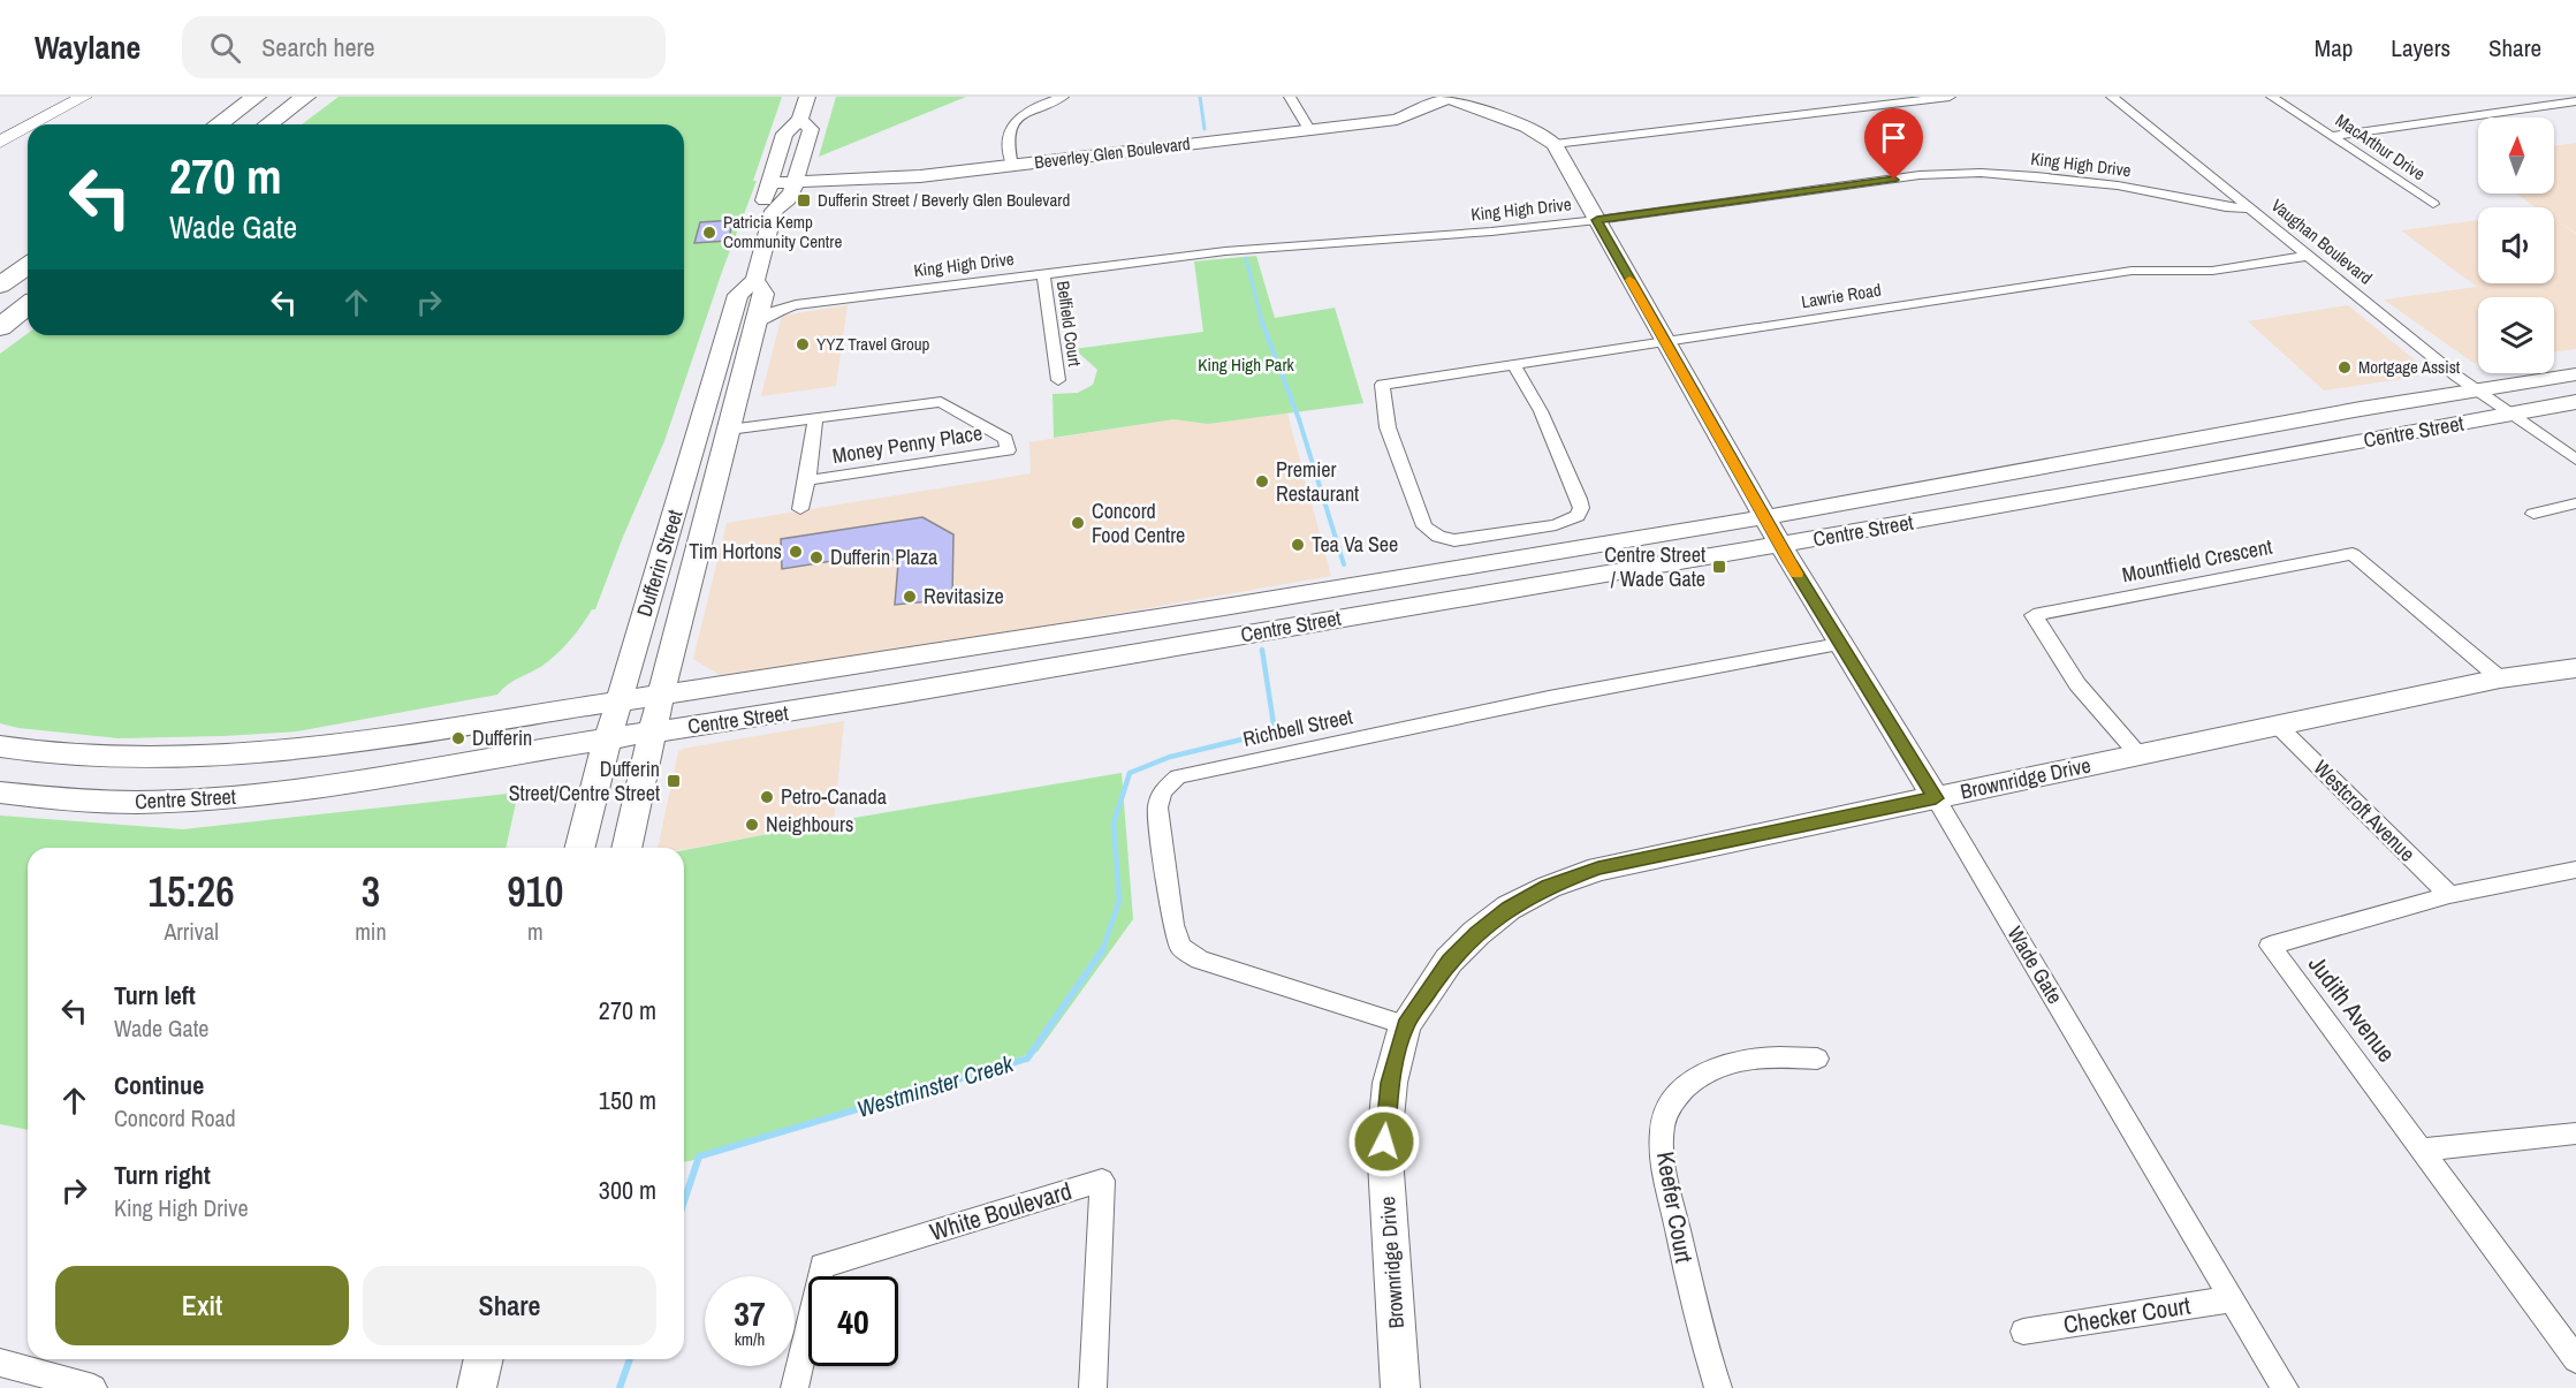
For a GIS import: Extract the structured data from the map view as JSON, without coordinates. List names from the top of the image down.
{
  "streets": {
    "main road": [
      "Beverley Glen Boulevard",
      "Centre Street",
      "Dufferin Street",
      "Brownridge Drive",
      "Wade Gate"
    ],
    "street": [
      "MacArthur Drive",
      "King High Drive",
      "Vaughan Boulevard",
      "Lawrie Road",
      "Belfield Court",
      "Money Penny Place",
      "Mountfield Crescent",
      "Richbell Street",
      "Westcroft Avenue",
      "Judith Avenue",
      "Keefer Court",
      "White Boulevard",
      "Checker Court"
    ]
  },
  "crossings": [
    ["Beverley Glen Boulevard", "Dufferin Street"],
    ["King High Drive", "Vaughan Boulevard"],
    ["King High Drive", "Belfield Court"],
    ["King High Drive", "Dufferin Street"],
    ["King High Drive", "Wade Gate"],
    ["Vaughan Boulevard", "Lawrie Road"],
    ["Vaughan Boulevard", "Centre Street"],
    ["Lawrie Road", "Wade Gate"],
    ["Centre Street", "Dufferin Street"],
    ["Centre Street", "Wade Gate"],
    ["Money Penny Place", "Dufferin Street"],
    ["Mountfield Crescent", "Brownridge Drive"],
    ["Richbell Street", "Brownridge Drive"],
    ["Richbell Street", "Wade Gate"],
    ["Brownridge Drive", "Westcroft Avenue"],
    ["Brownridge Drive", "Wade Gate"],
    ["Westcroft Avenue", "Judith Avenue"],
    ["Wade Gate", "Checker Court"]
  ],
  "water": ["Westminster Creek"],
  "parks": ["King High Park"],
  "places": {
    "transit": ["Dufferin Street / Beverly Glen Boulevard", "Centre Street / Wade Gate", "Dufferin Street/Centre Street"],
    "other": [
      "Patricia Kemp Community Centre",
      "YYZ Travel Group",
      "Mortgage Assist",
      "Premier Restaurant",
      "Concord Food Centre",
      "Tea Va See",
      "Tim Hortons",
      "Dufferin Plaza",
      "Revitasize",
      "Dufferin",
      "Petro-Canada",
      "Neighbours"
    ]
  },
  "north": "top",
  "page": {
    "header": "Waylane",
    "search": "Search here",
    "nav": ["Map", "Layers", "Share"],
    "turn": ["270 m", "Wade Gate"],
    "eta": [
      "15:26",
      "Arrival",
      "3",
      "min",
      "910",
      "m"
    ],
    "list": [
      {
        "name": "Turn left",
        "note": "Wade Gate",
        "value": "270 m"
      },
      {
        "name": "Continue",
        "note": "Concord Road",
        "value": "150 m"
      },
      {
        "name": "Turn right",
        "note": "King High Drive",
        "value": "300 m"
      }
    ],
    "buttons": ["Exit", "Share"],
    "speed": "37 km/h",
    "limit": "40"
  }
}
